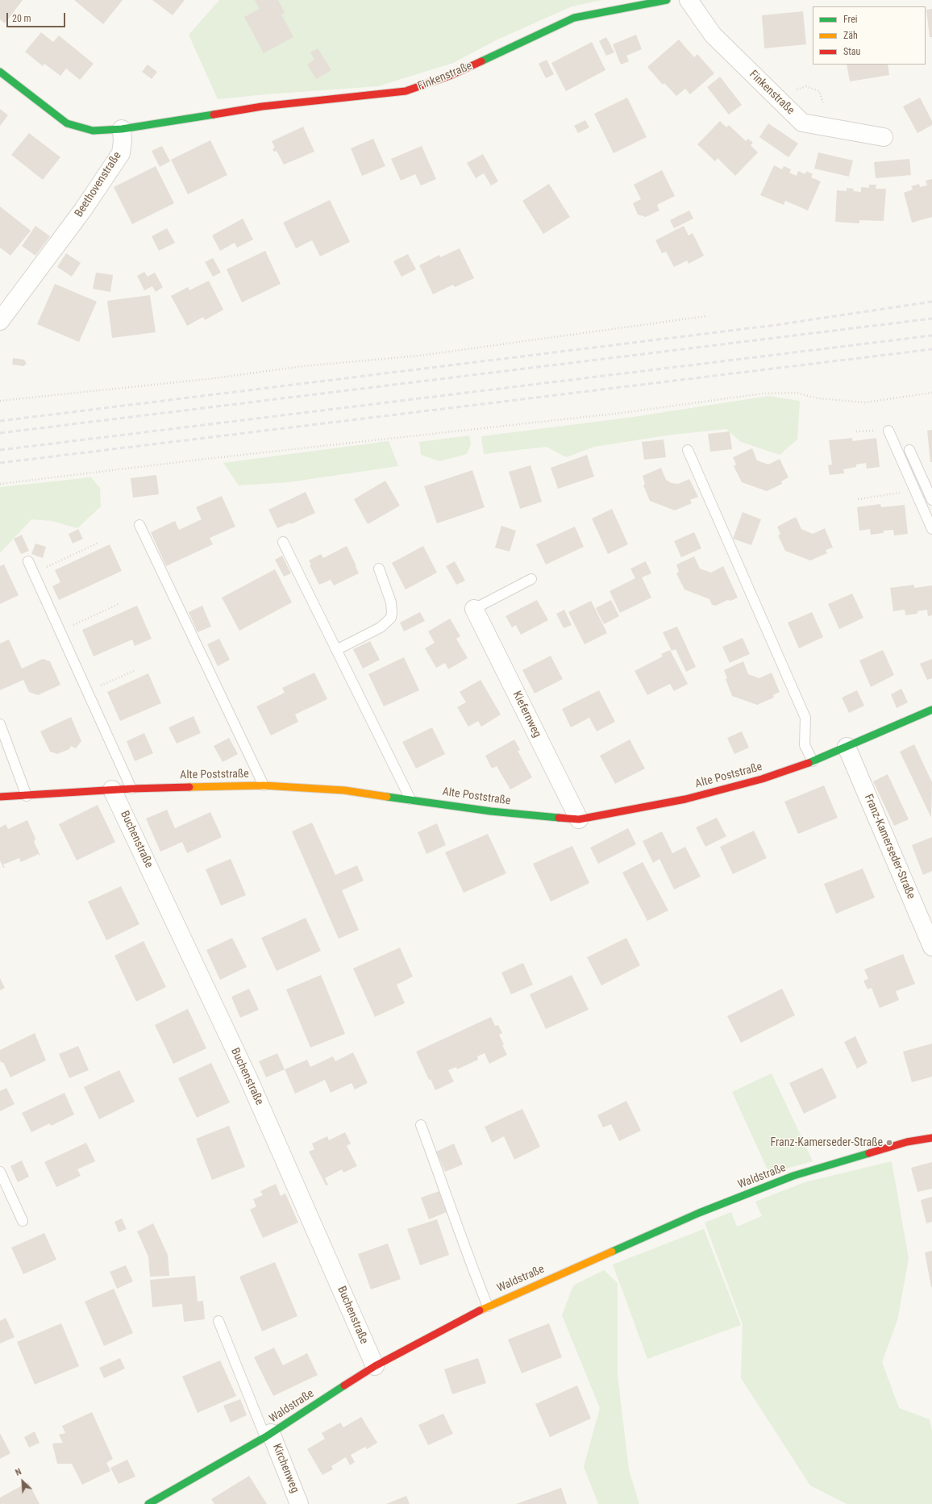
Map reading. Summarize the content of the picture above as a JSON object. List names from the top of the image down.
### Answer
{
  "streets": {
    "street": [
      "Finkenstraße",
      "Beethovenstraße",
      "Kiefernweg",
      "Alte Poststraße",
      "Buchenstraße",
      "Franz-Kamerseder-Straße",
      "Waldstraße",
      "Kirchenweg"
    ]
  },
  "crossings": [
    ["Finkenstraße", "Beethovenstraße"],
    ["Kiefernweg", "Alte Poststraße"],
    ["Alte Poststraße", "Buchenstraße"],
    ["Alte Poststraße", "Franz-Kamerseder-Straße"],
    ["Buchenstraße", "Waldstraße"],
    ["Waldstraße", "Kirchenweg"]
  ],
  "places": ["Franz-Kamerseder-Straße"],
  "legend": ["Frei", "Zäh", "Stau"],
  "scale_bar": "20 m",
  "north": "top left"
}
